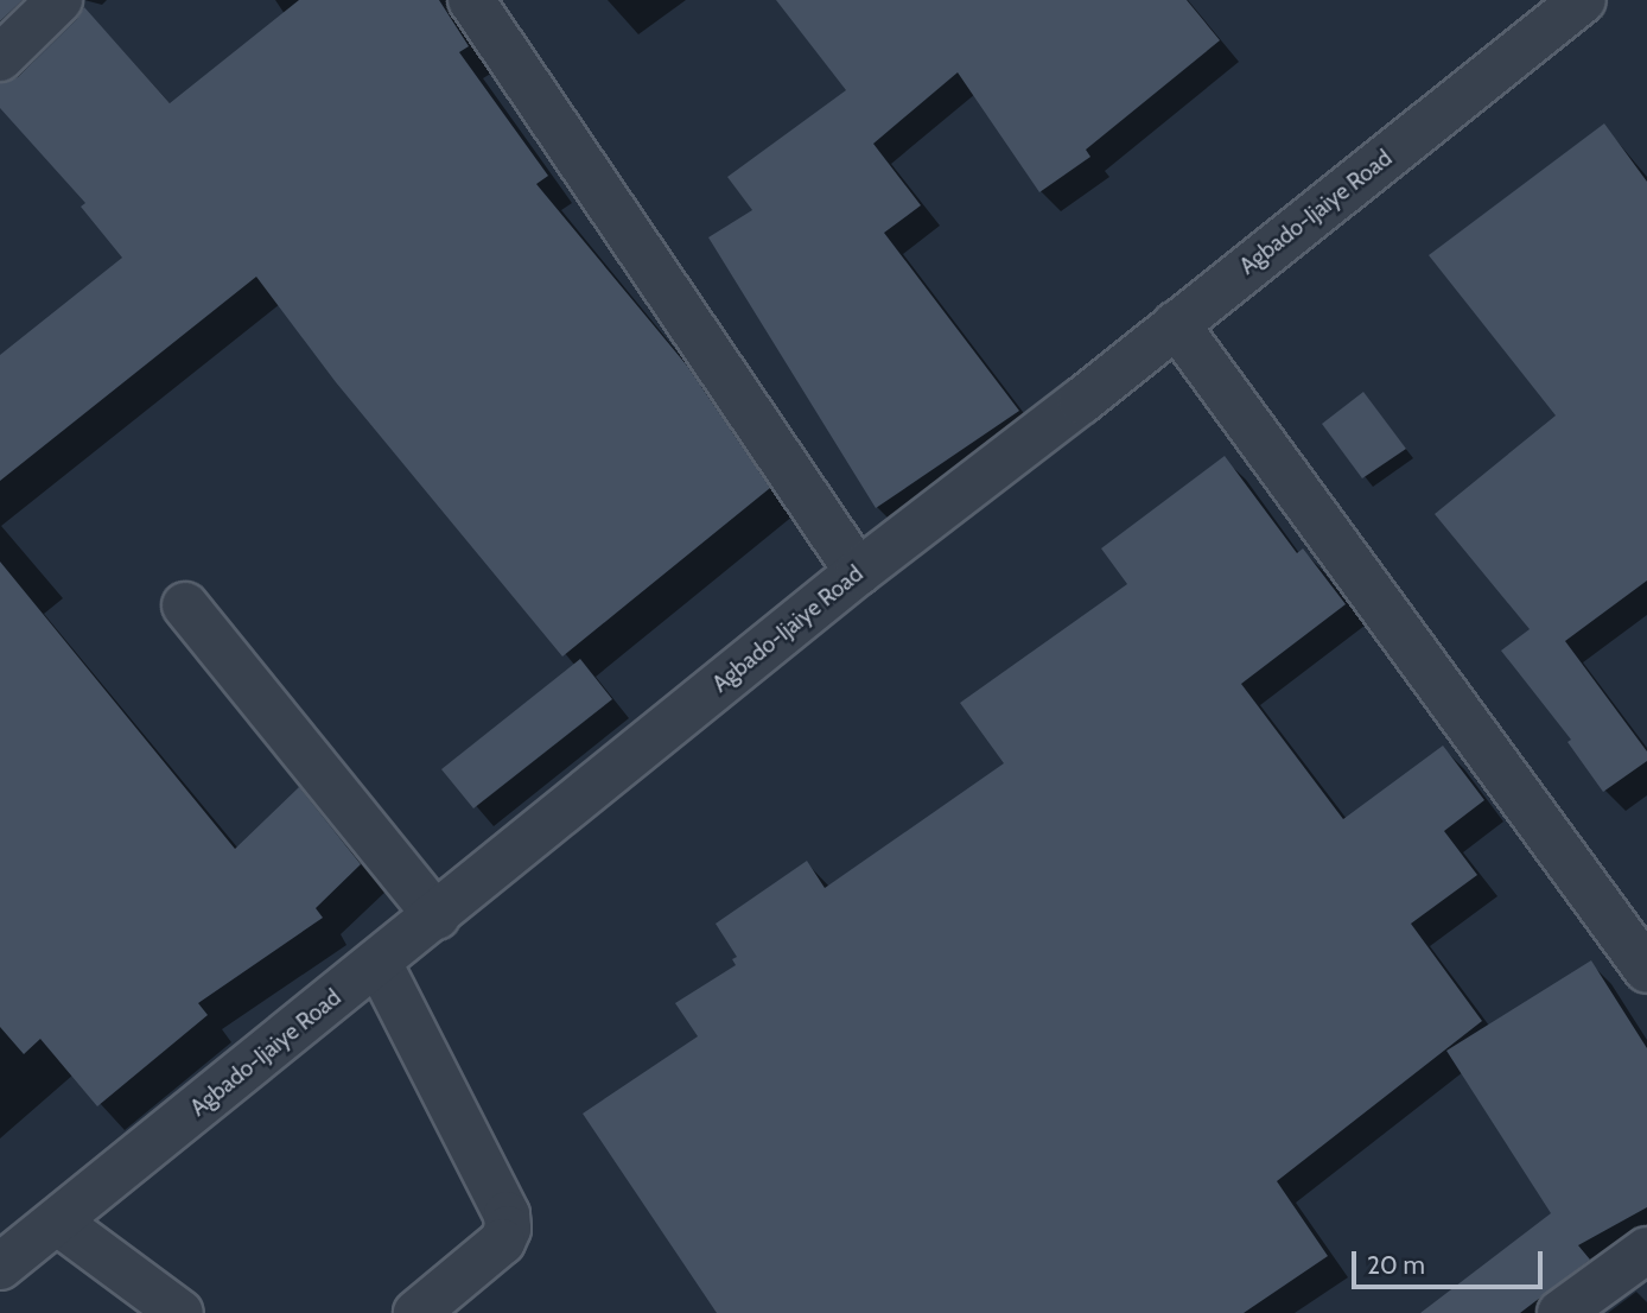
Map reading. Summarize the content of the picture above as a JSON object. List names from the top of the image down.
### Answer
{
  "streets": {
    "street": ["Agbado-Ijaiye Road"]
  },
  "scale_bar": "20 m"
}
